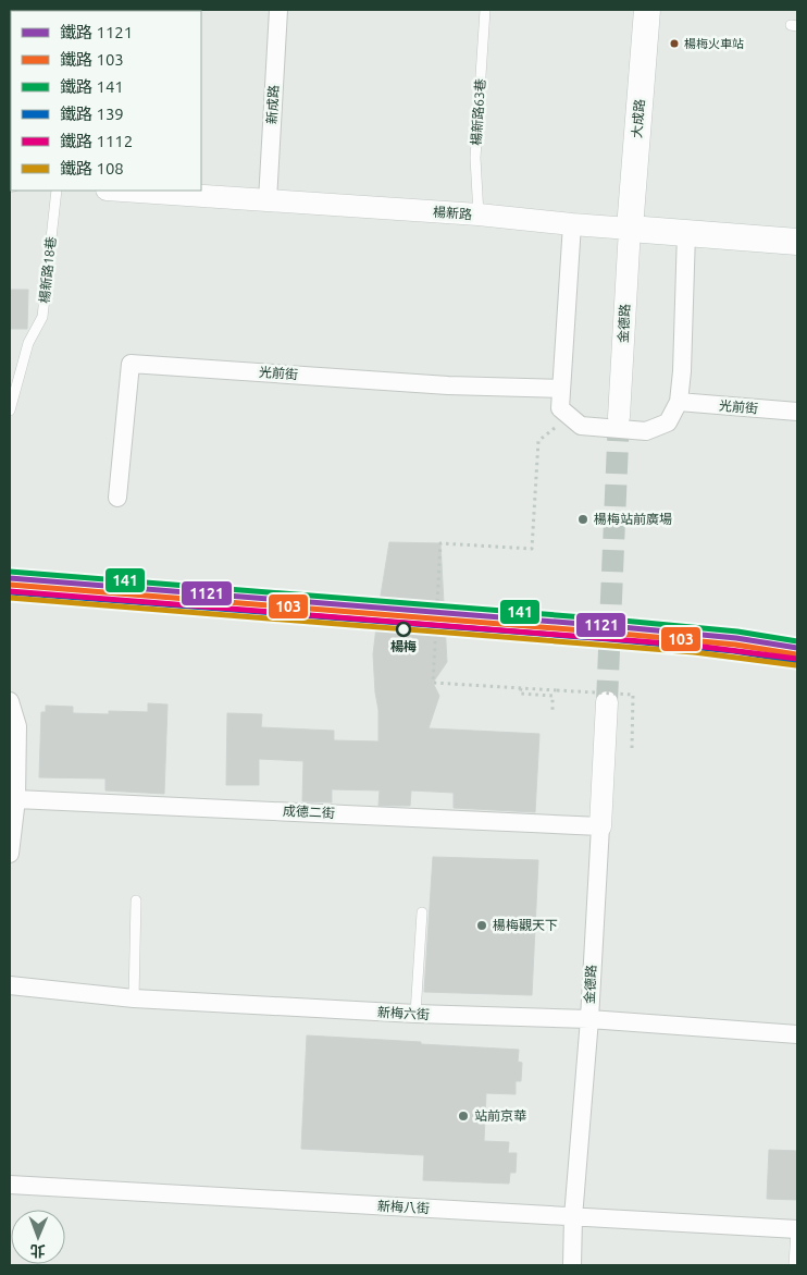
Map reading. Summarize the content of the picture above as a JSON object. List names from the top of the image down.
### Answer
{
  "streets": {
    "main road": ["大成路", "楊新路"],
    "street": [
      "新成路",
      "金德路",
      "光前街",
      "成德二街",
      "新梅六街",
      "新梅八街"
    ],
    "lane": ["楊新路63巷", "楊新路18巷"]
  },
  "crossings": [
    ["新成路", "楊新路"],
    ["楊新路63巷", "楊新路"],
    ["大成路", "楊新路"],
    ["大成路", "金德路"],
    ["楊新路", "金德路"],
    ["金德路", "成德二街"],
    ["金德路", "新梅六街"],
    ["金德路", "新梅八街"]
  ],
  "places": [
    "楊梅火車站",
    "楊梅站前廣場",
    "楊梅",
    "楊梅觀天下",
    "站前京華"
  ],
  "lines": [
    "rail line 141",
    "rail line 1121",
    "rail line 103",
    "rail line 1112",
    "rail line 139",
    "rail line 108"
  ],
  "legend": [
    "鐵路 1121",
    "鐵路 103",
    "鐵路 141",
    "鐵路 139",
    "鐵路 1112",
    "鐵路 108"
  ],
  "north": "bottom"
}
